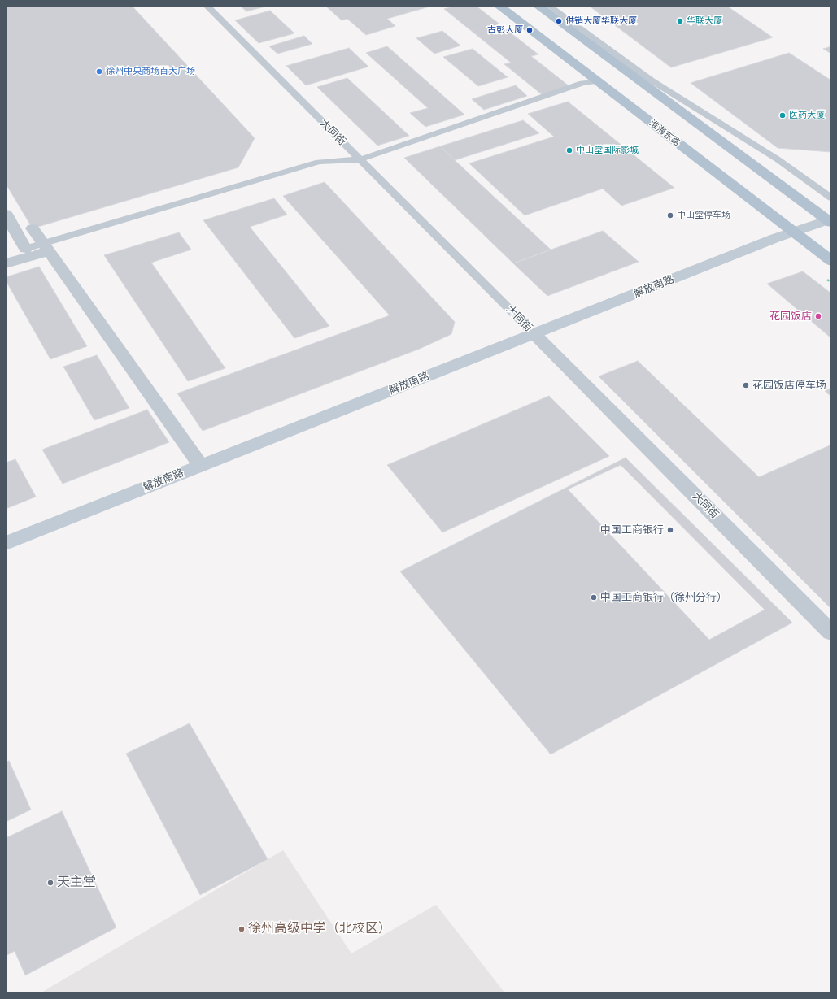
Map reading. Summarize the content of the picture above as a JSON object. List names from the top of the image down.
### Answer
{
  "streets": {
    "main road": ["淮海东路", "解放南路"],
    "street": ["大同街"]
  },
  "crossings": [
    ["大同街", "解放南路"],
    ["淮海东路", "解放南路"]
  ],
  "places": [
    "供销大厦华联大厦",
    "华联大厦",
    "古彭大厦",
    "徐州中央商场百大广场",
    "医药大厦",
    "中山堂国际影城",
    "中山堂停车场",
    "花园饭店",
    "花园饭店停车场",
    "中国工商银行",
    "中国工商银行（徐州分行）",
    "天主堂",
    "徐州高级中学（北校区）"
  ]
}
